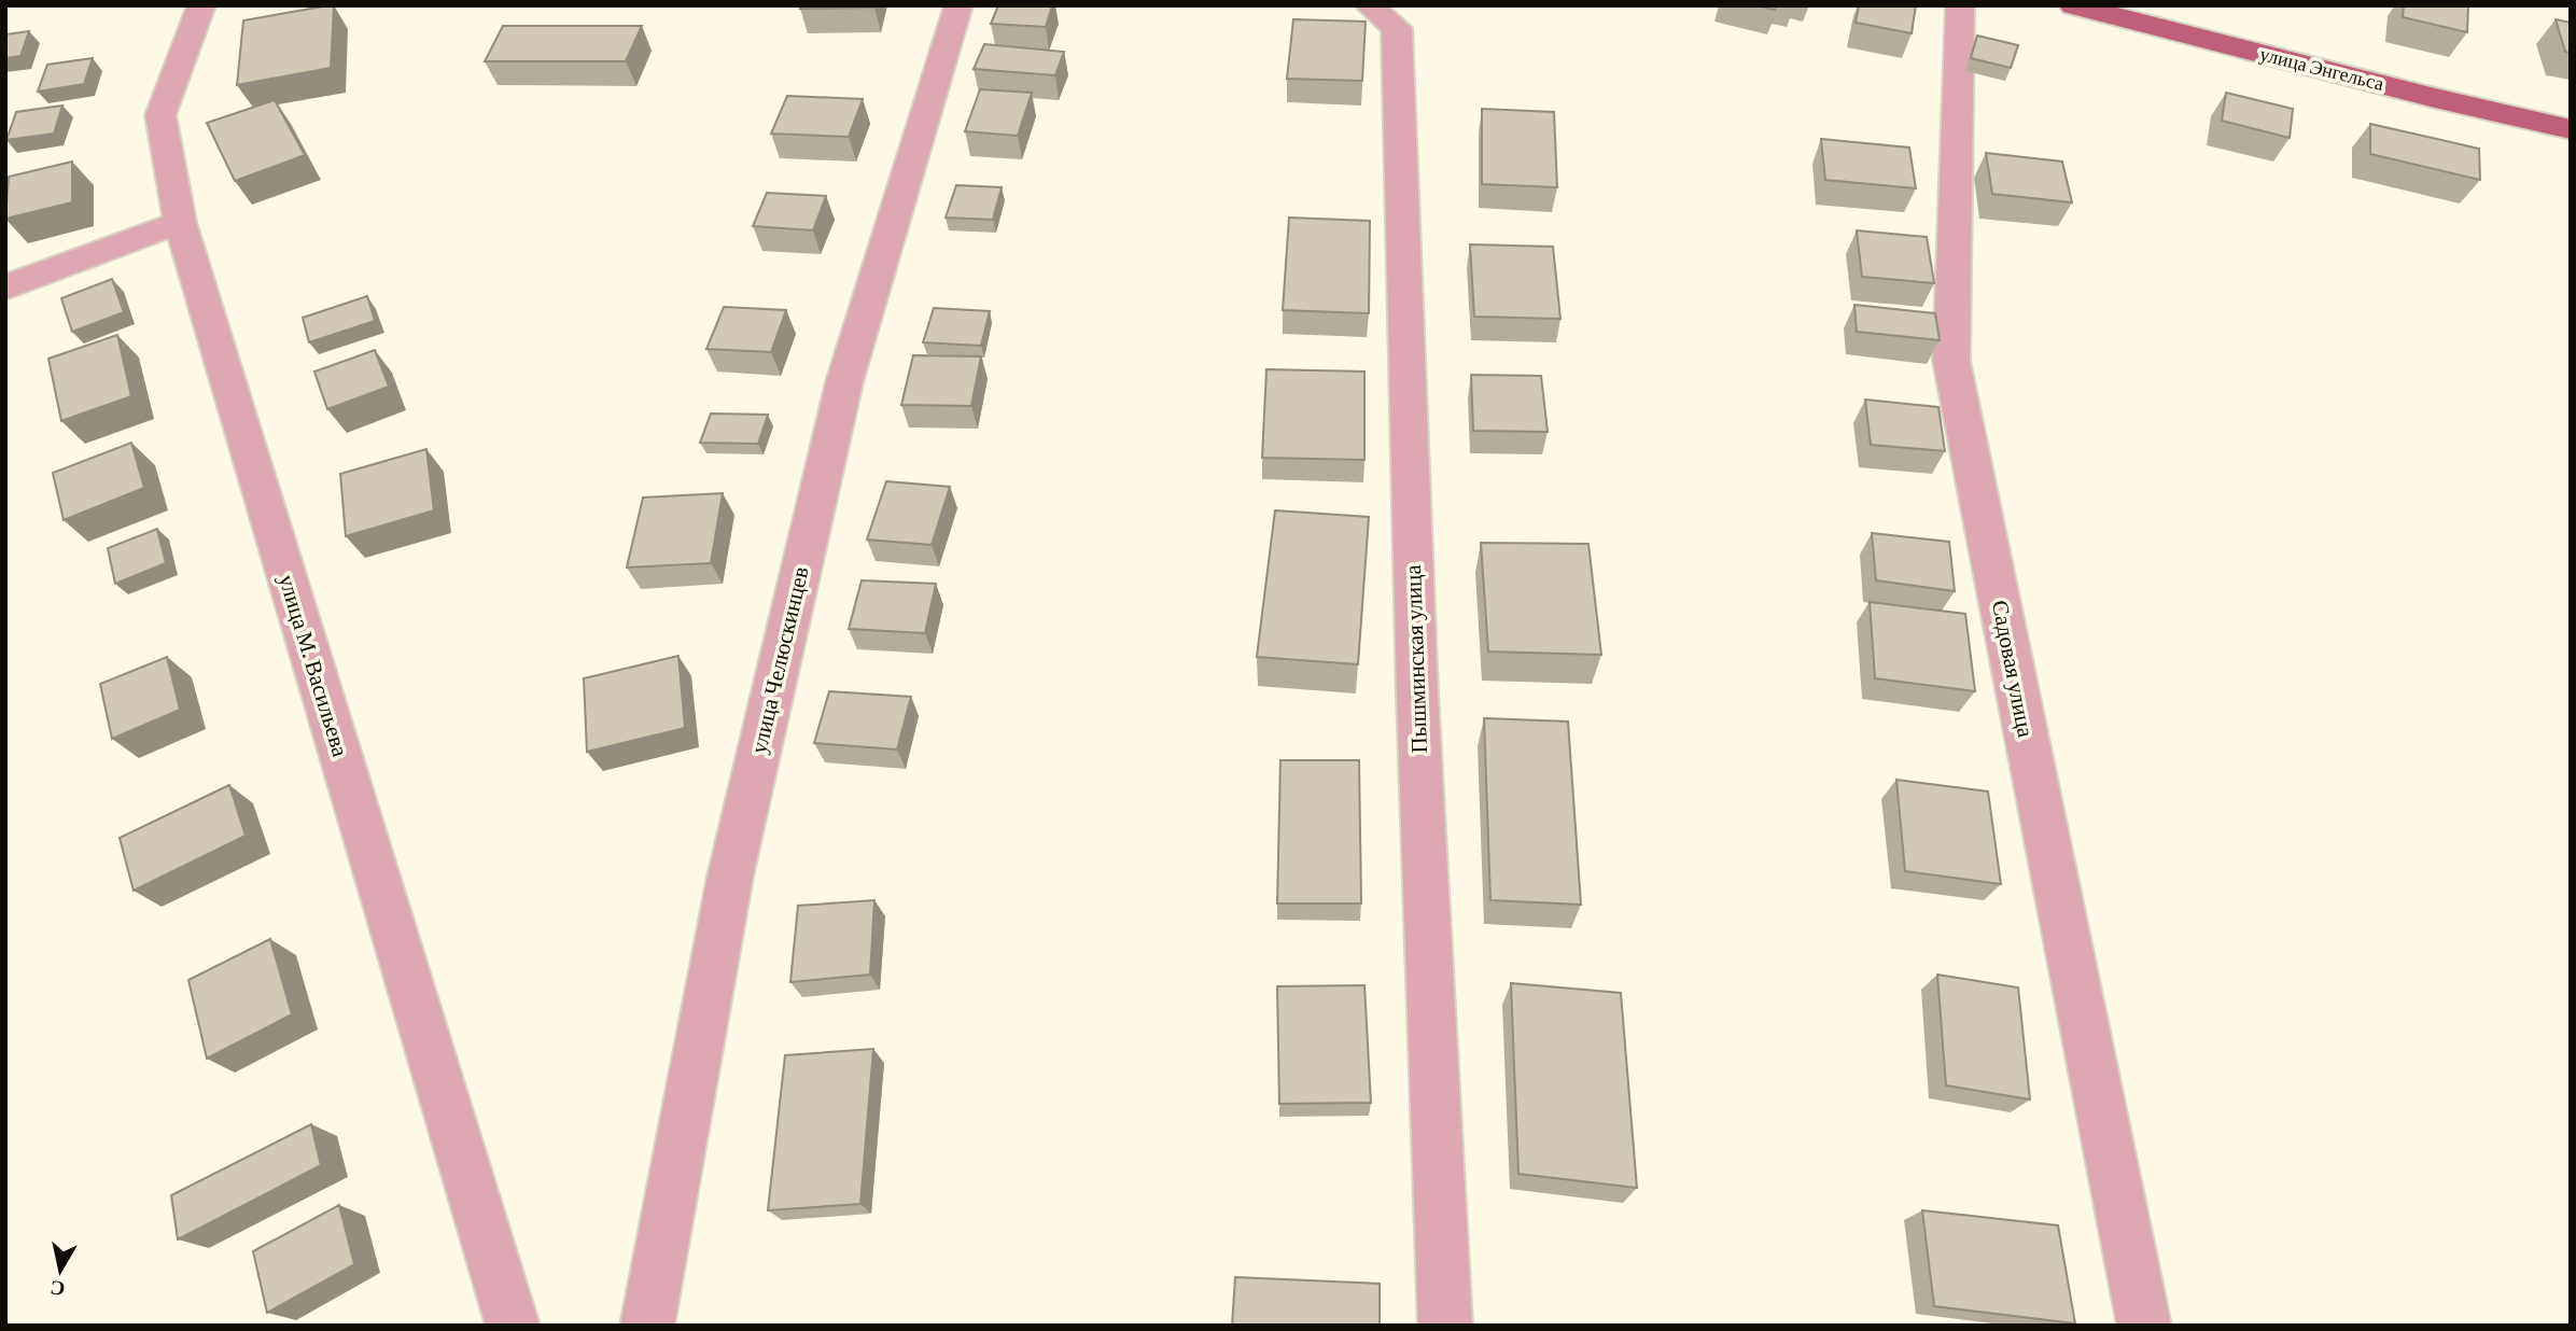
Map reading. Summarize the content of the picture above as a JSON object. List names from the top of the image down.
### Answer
{
  "streets": {
    "main road": ["улица Энгельса"],
    "street": [
      "Пышминская улица",
      "улица Челюскинцев",
      "улица М. Васильева",
      "Садовая улица"
    ]
  },
  "north": "bottom"
}
